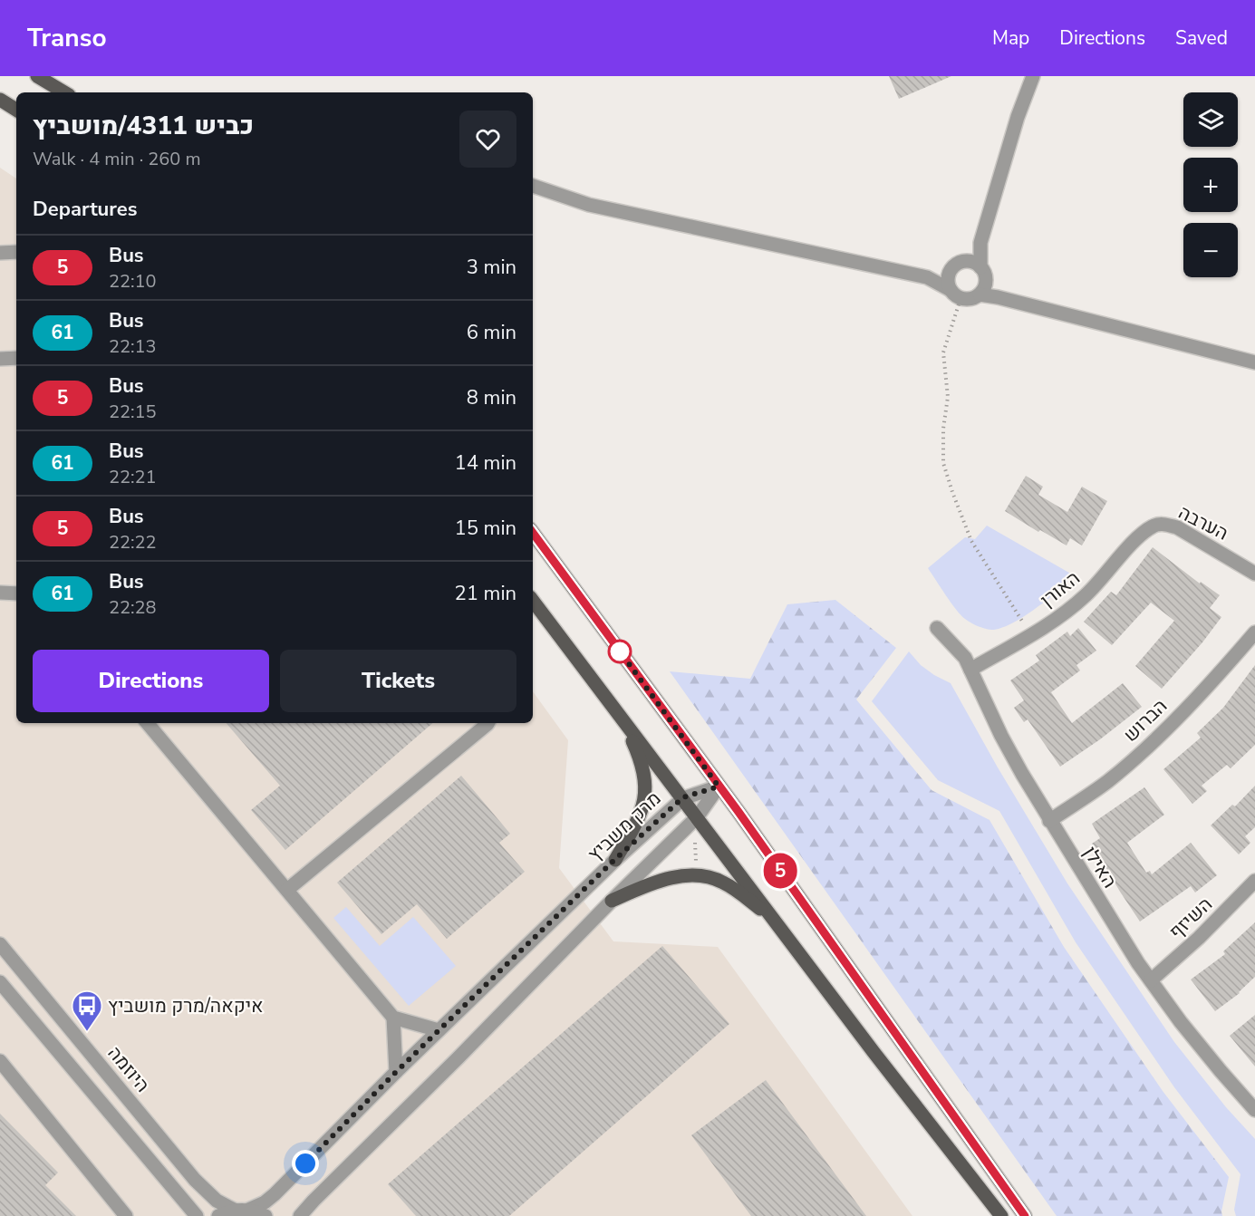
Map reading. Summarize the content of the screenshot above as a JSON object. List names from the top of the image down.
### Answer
{
  "streets": {
    "street": [
      "הערבה",
      "האורן",
      "הברוש",
      "מרק משביץ",
      "האילן",
      "השיזף",
      "היוזמה"
    ]
  },
  "crossings": [
    ["הערבה", "האורן"],
    ["האורן", "האילן"],
    ["הברוש", "האילן"],
    ["מרק משביץ", "היוזמה"],
    ["האילן", "השיזף"]
  ],
  "places": {
    "bus stop": ["איקאה/מרק מושביץ"]
  },
  "lines": ["bus line 5"],
  "page": {
    "header": "Transo",
    "nav": ["Map", "Directions", "Saved"],
    "on_map": "5",
    "map_buttons": ["+", "−"],
    "heading": [
      ["כביש 4311/מושביץ", "Walk · 4 min · 260 m"],
      "Departures"
    ],
    "list": [
      {
        "mark": "5",
        "name": "Bus",
        "note": "22:10",
        "value": "3 min"
      },
      {
        "mark": "61",
        "name": "Bus",
        "note": "22:13",
        "value": "6 min"
      },
      {
        "mark": "5",
        "name": "Bus",
        "note": "22:15",
        "value": "8 min"
      },
      {
        "mark": "61",
        "name": "Bus",
        "note": "22:21",
        "value": "14 min"
      },
      {
        "mark": "5",
        "name": "Bus",
        "note": "22:22",
        "value": "15 min"
      },
      {
        "mark": "61",
        "name": "Bus",
        "note": "22:28",
        "value": "21 min"
      }
    ],
    "buttons": ["Directions", "Tickets"]
  }
}
